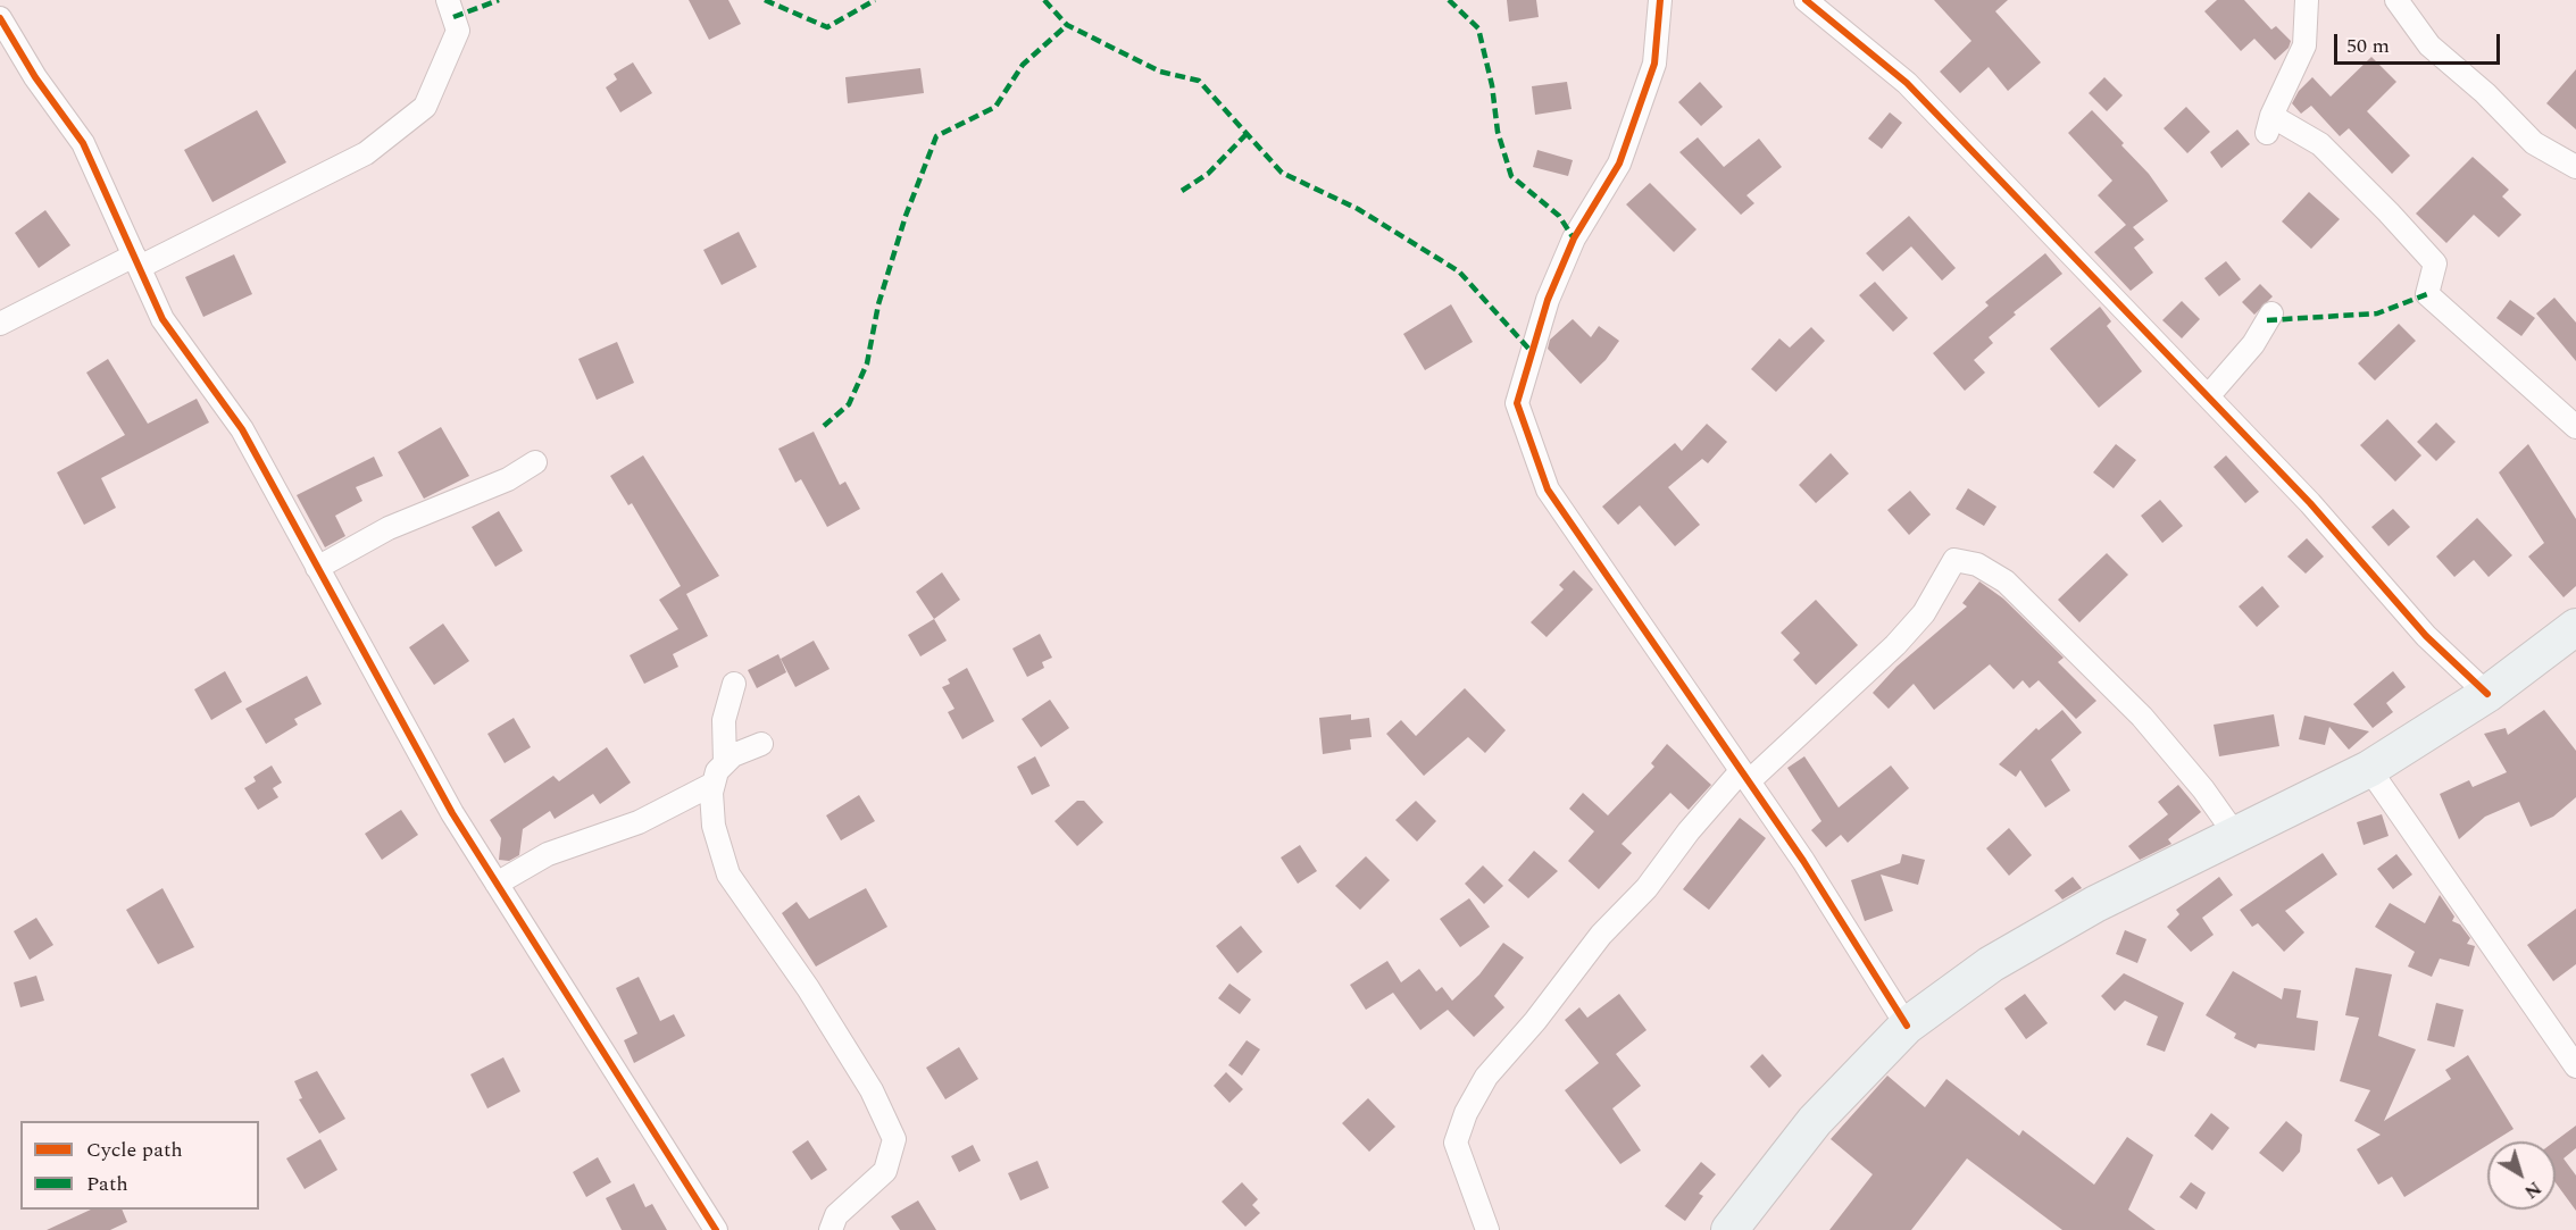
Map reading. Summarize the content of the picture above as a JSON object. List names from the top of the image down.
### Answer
{
  "legend": ["Cycle path", "Path"],
  "scale_bar": "50 m",
  "north": "bottom right"
}
